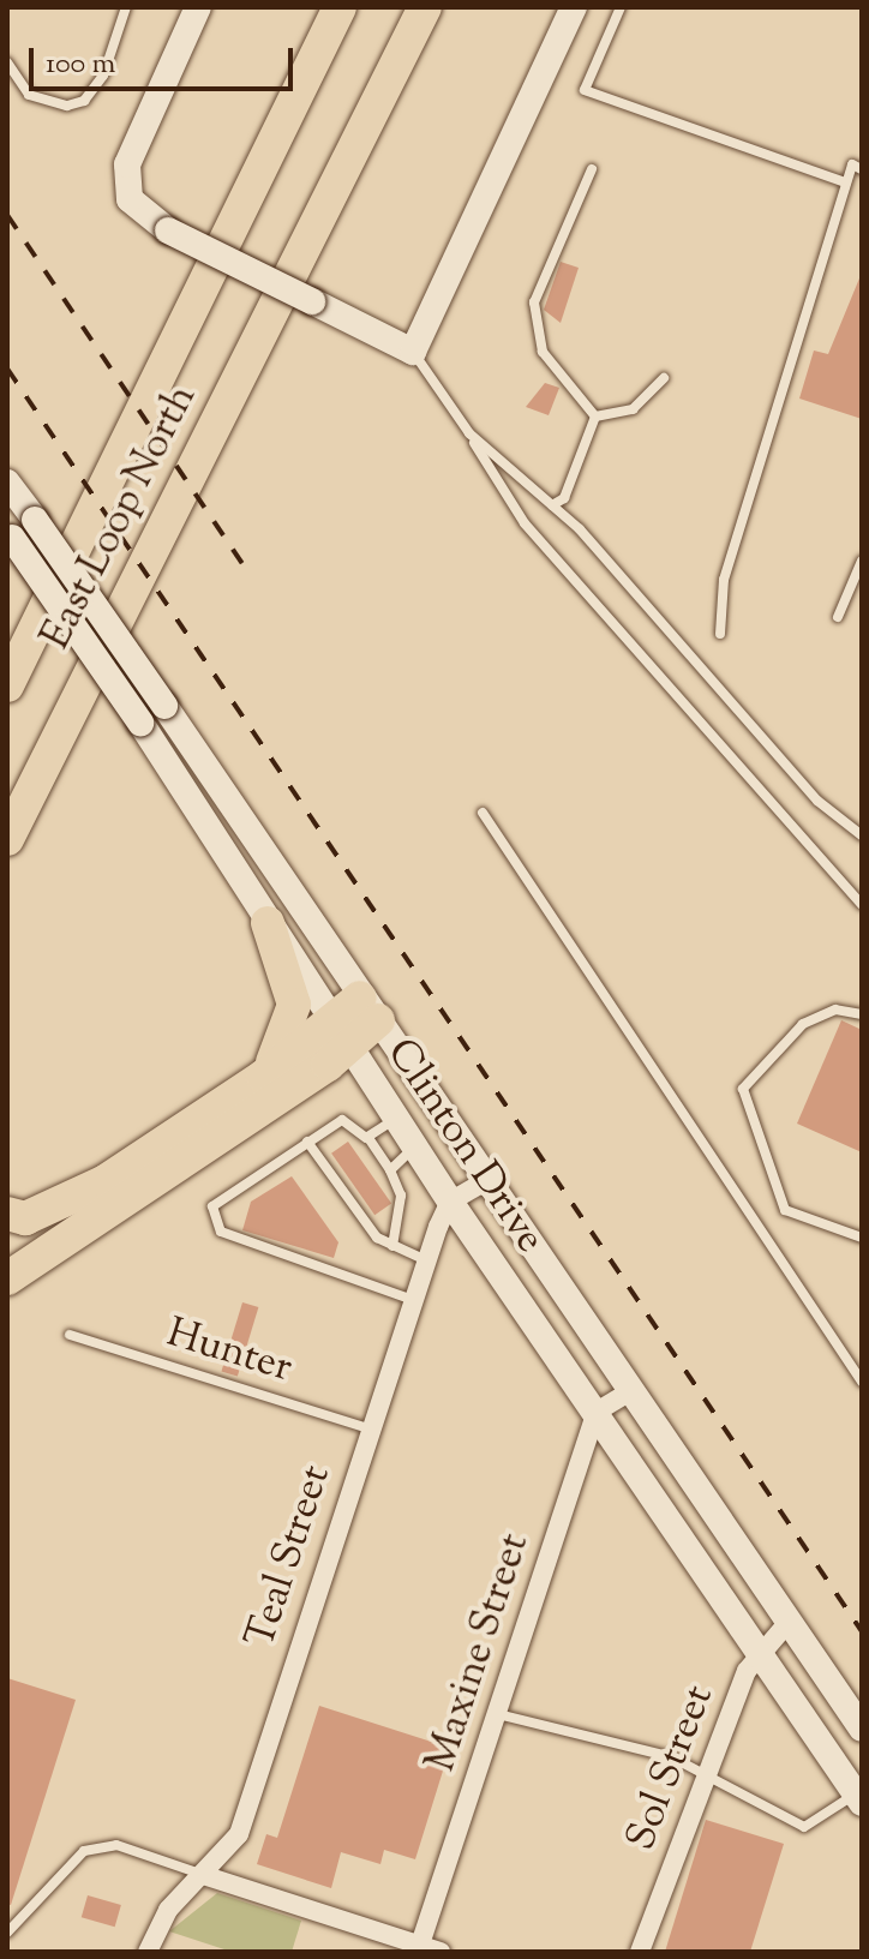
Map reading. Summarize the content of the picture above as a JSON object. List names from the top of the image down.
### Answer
{
  "streets": {
    "highway": ["East Loop North"],
    "main road": ["Clinton Drive"],
    "street": ["Teal Street", "Maxine Street", "Sol Street"],
    "lane": ["Hunter"]
  },
  "crossings": [
    ["Clinton Drive", "Teal Street"],
    ["Clinton Drive", "Maxine Street"],
    ["Clinton Drive", "Sol Street"],
    ["Hunter", "Teal Street"]
  ],
  "scale_bar": "100 m"
}
